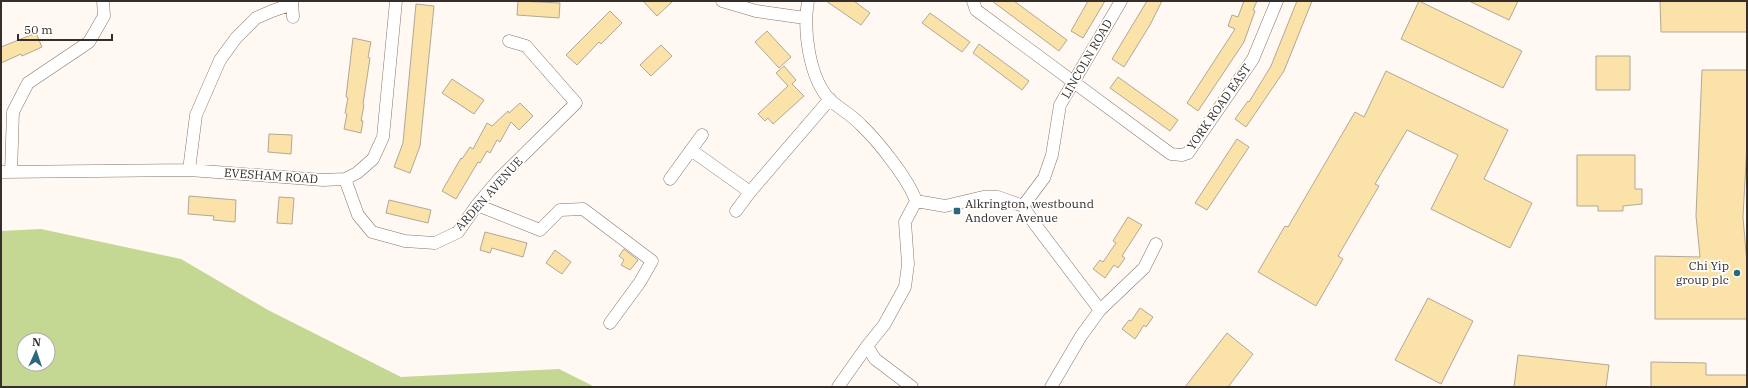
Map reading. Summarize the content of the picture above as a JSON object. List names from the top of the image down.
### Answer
{
  "streets": {
    "street": [
      "LINCOLN ROAD",
      "YORK ROAD EAST",
      "EVESHAM ROAD",
      "ARDEN AVENUE"
    ]
  },
  "crossings": [
    ["LINCOLN ROAD", "YORK ROAD EAST"],
    ["EVESHAM ROAD", "ARDEN AVENUE"]
  ],
  "places": {
    "transit": ["Alkrington, westbound Andover Avenue"],
    "other": ["Chi Yip group plc"]
  },
  "scale_bar": "50 m",
  "north": "top"
}
